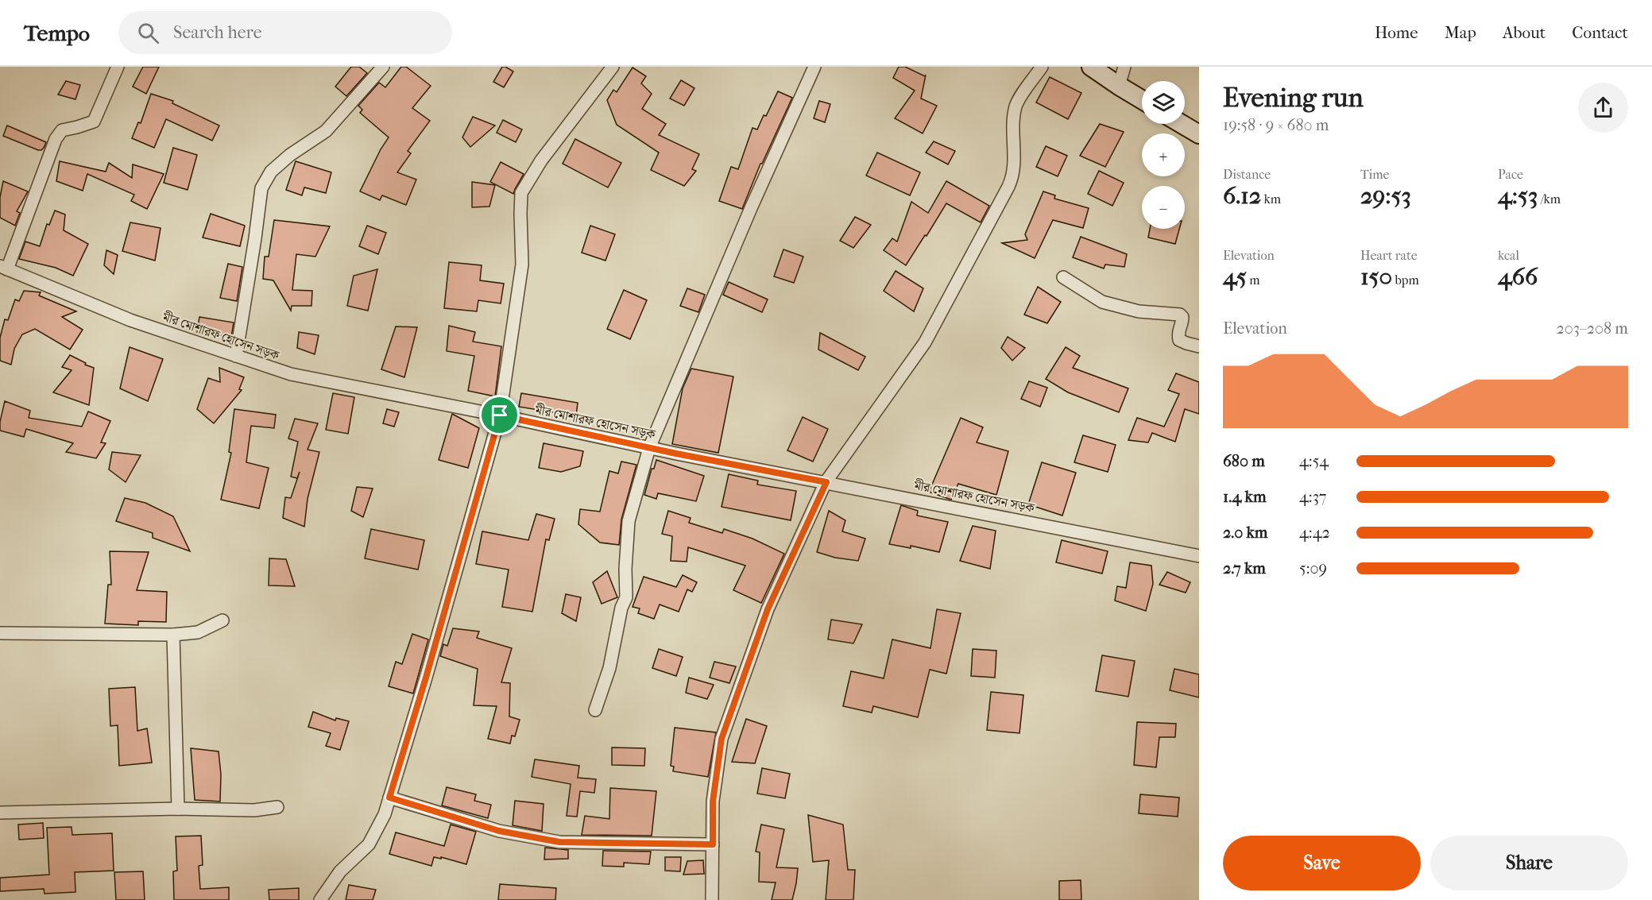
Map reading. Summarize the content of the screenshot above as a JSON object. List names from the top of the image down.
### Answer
{
  "streets": {
    "street": ["মীর মোশারফ হোসেন সড়ক"]
  },
  "page": {
    "header": "Tempo",
    "search": "Search here",
    "nav": [
      "Home",
      "Map",
      "About",
      "Contact"
    ],
    "heading": ["Evening run", "19:58 · 9 × 680 m"],
    "map_buttons": ["+", "−"],
    "stats": [
      ["Distance", "6.12 km"],
      ["Time", "29:53"],
      ["Pace", "4:53 /km"],
      ["Elevation", "45 m"],
      ["Heart rate", "150 bpm"],
      ["kcal", "466"]
    ],
    "chart": ["Elevation", "203–208 m"],
    "list": [
      {
        "name": "680 m",
        "note": "4:54"
      },
      {
        "name": "1.4 km",
        "note": "4:37"
      },
      {
        "name": "2.0 km",
        "note": "4:42"
      },
      {
        "name": "2.7 km",
        "note": "5:09"
      }
    ],
    "buttons": ["Save", "Share"]
  }
}
